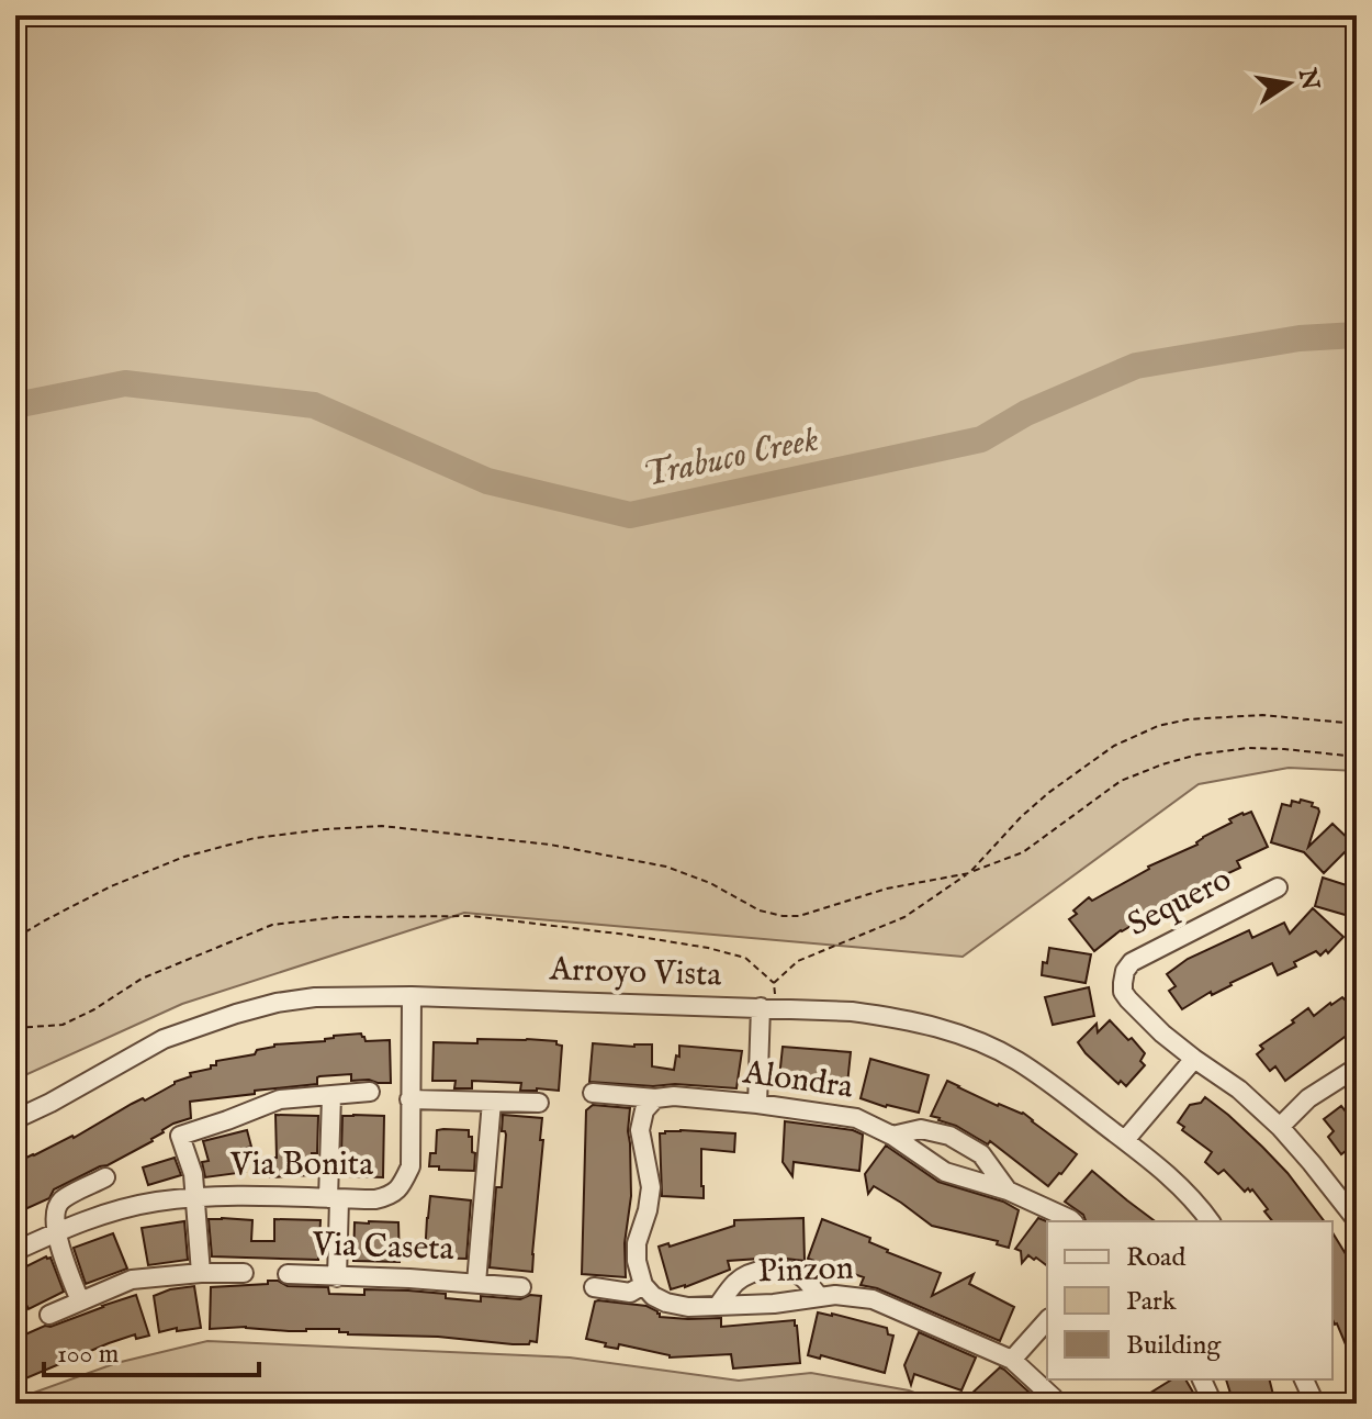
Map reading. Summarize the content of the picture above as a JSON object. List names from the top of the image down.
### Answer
{
  "streets": {
    "street": [
      "Sequero",
      "Arroyo Vista",
      "Alondra",
      "Via Bonita",
      "Via Caseta",
      "Pinzon"
    ]
  },
  "crossings": [
    ["Arroyo Vista", "Via Bonita"]
  ],
  "water": ["Trabuco Creek"],
  "legend": ["Road", "Park", "Building"],
  "scale_bar": "100 m",
  "north": "right"
}
